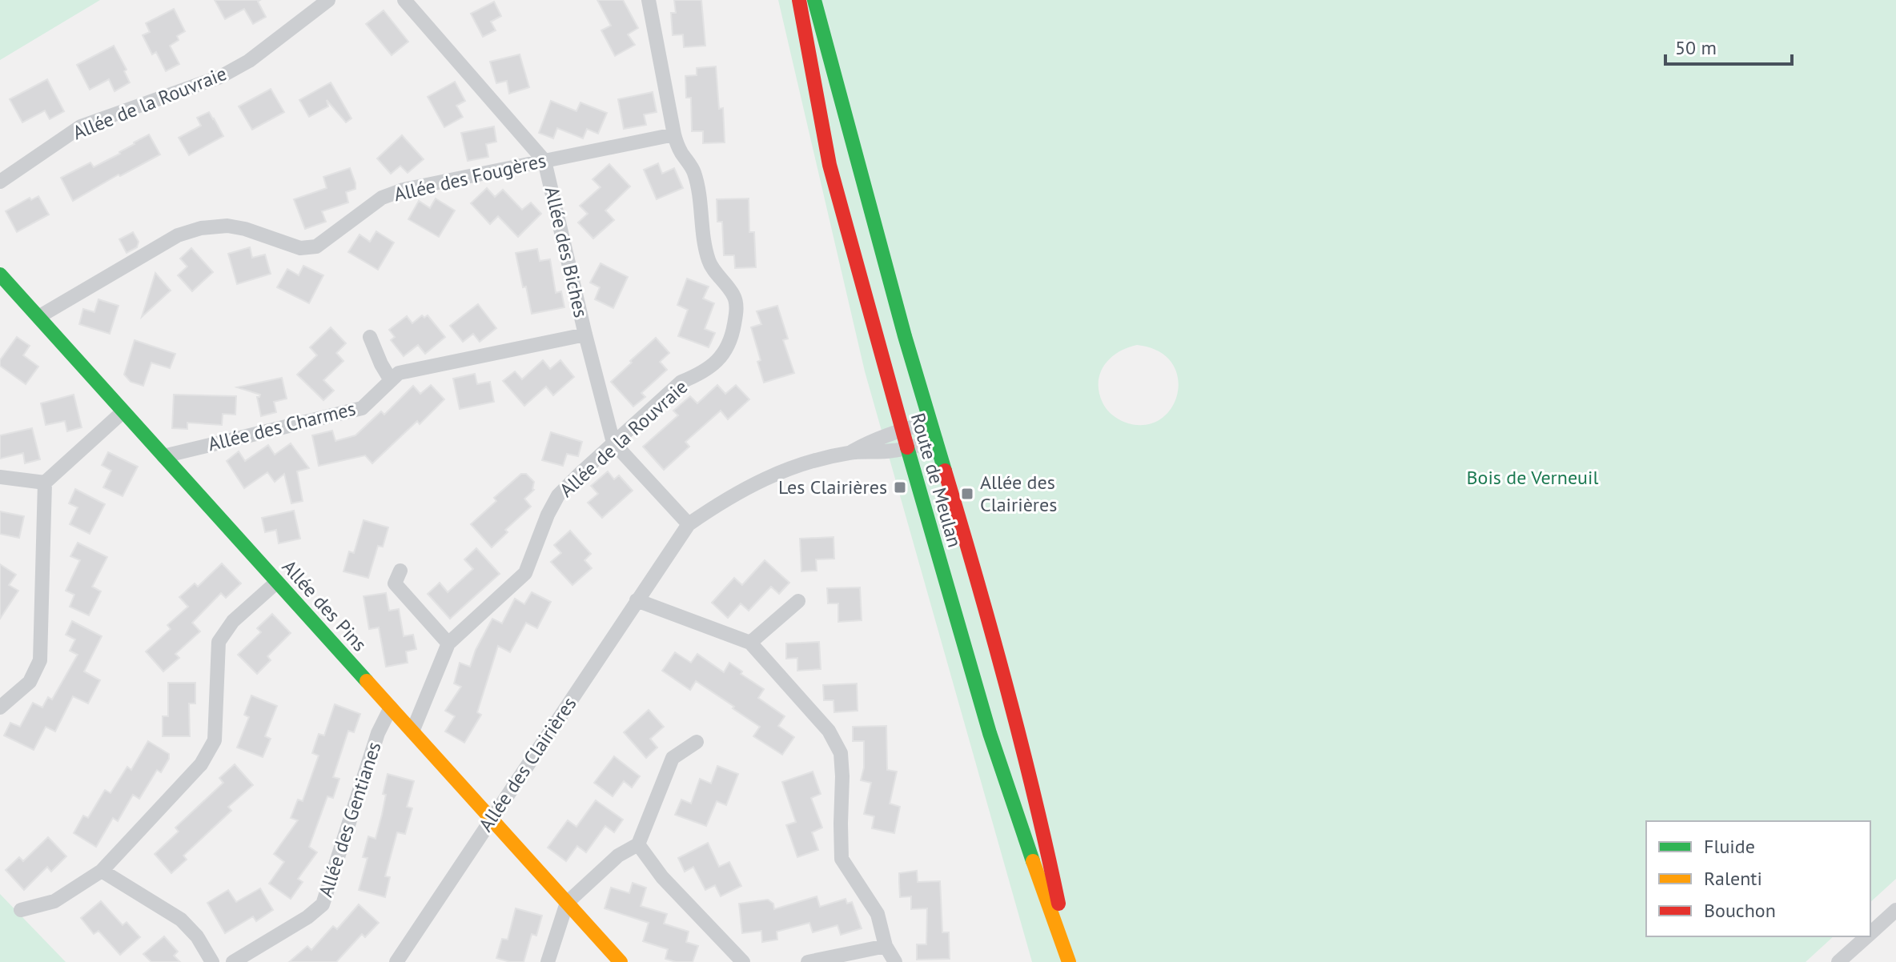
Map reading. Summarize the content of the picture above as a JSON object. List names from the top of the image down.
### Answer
{
  "streets": {
    "main road": ["Route de Meulan", "Allée des Pins"],
    "street": [
      "Allée de la Rouvraie",
      "Allée des Fougères",
      "Allée des Biches",
      "Allée des Charmes",
      "Allée des Clairières",
      "Allée des Gentianes"
    ]
  },
  "crossings": [
    ["Allée de la Rouvraie", "Allée des Fougères"],
    ["Allée de la Rouvraie", "Allée des Biches"],
    ["Allée de la Rouvraie", "Allée des Pins"],
    ["Allée des Fougères", "Allée des Biches"],
    ["Allée des Fougères", "Allée des Pins"],
    ["Allée des Biches", "Allée des Charmes"],
    ["Allée des Biches", "Allée des Clairières"],
    ["Allée des Charmes", "Allée des Pins"],
    ["Route de Meulan", "Allée des Clairières"],
    ["Allée des Pins", "Allée des Clairières"],
    ["Allée des Pins", "Allée des Gentianes"]
  ],
  "parks": ["Bois de Verneuil"],
  "places": {
    "transit": ["Les Clairières", "Allée des Clairières"]
  },
  "legend": ["Fluide", "Ralenti", "Bouchon"],
  "scale_bar": "50 m"
}
